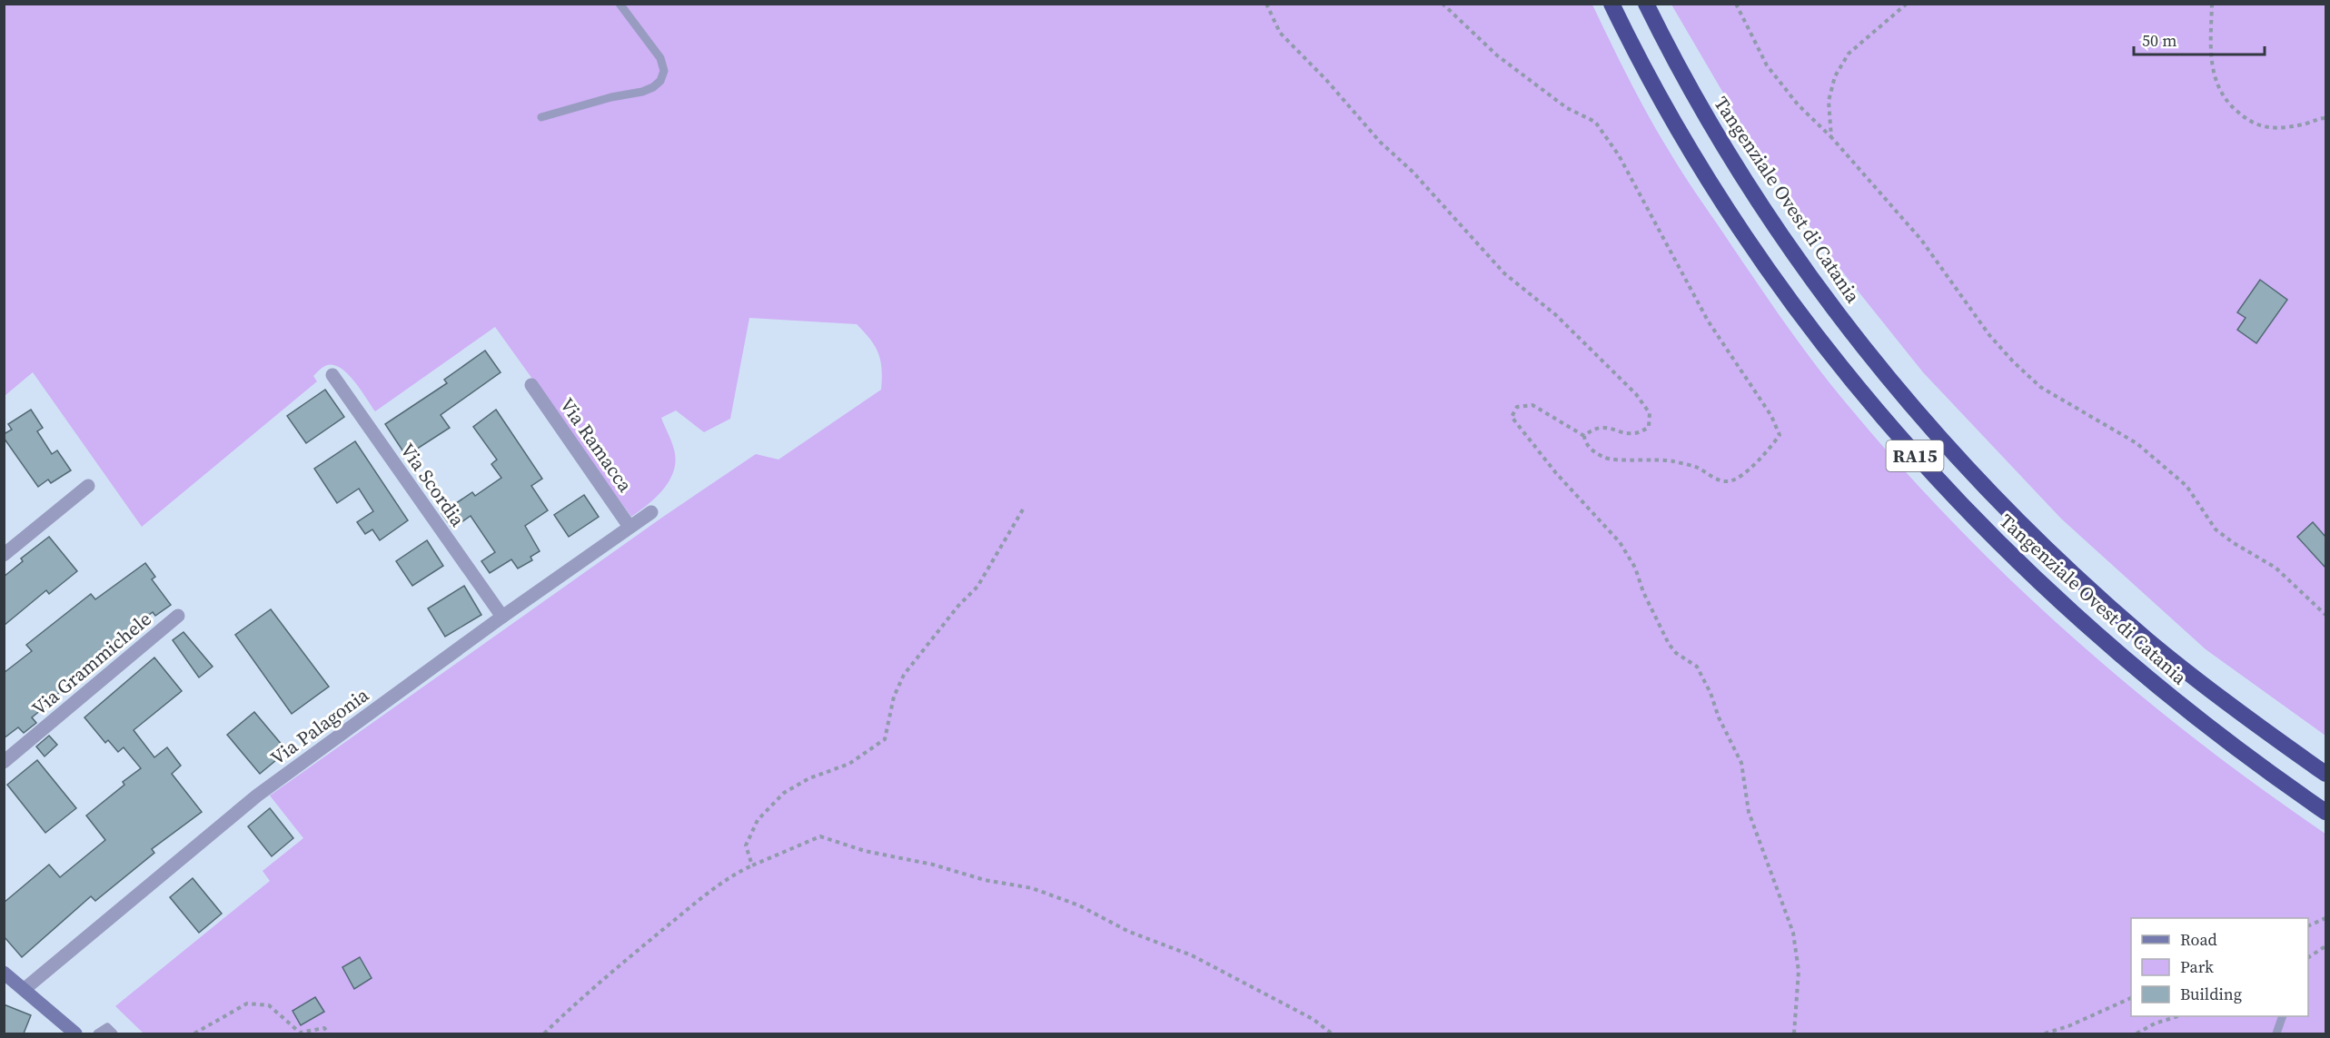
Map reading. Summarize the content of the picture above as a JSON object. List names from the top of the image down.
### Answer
{
  "streets": {
    "highway": ["Tangenziale Ovest di Catania", "RA15"],
    "street": [
      "Via Ramacca",
      "Via Scordia",
      "Via Grammichele",
      "Via Palagonia"
    ]
  },
  "crossings": [
    ["Via Ramacca", "Via Palagonia"],
    ["Via Scordia", "Via Palagonia"]
  ],
  "legend": ["Road", "Park", "Building"],
  "scale_bar": "50 m"
}
